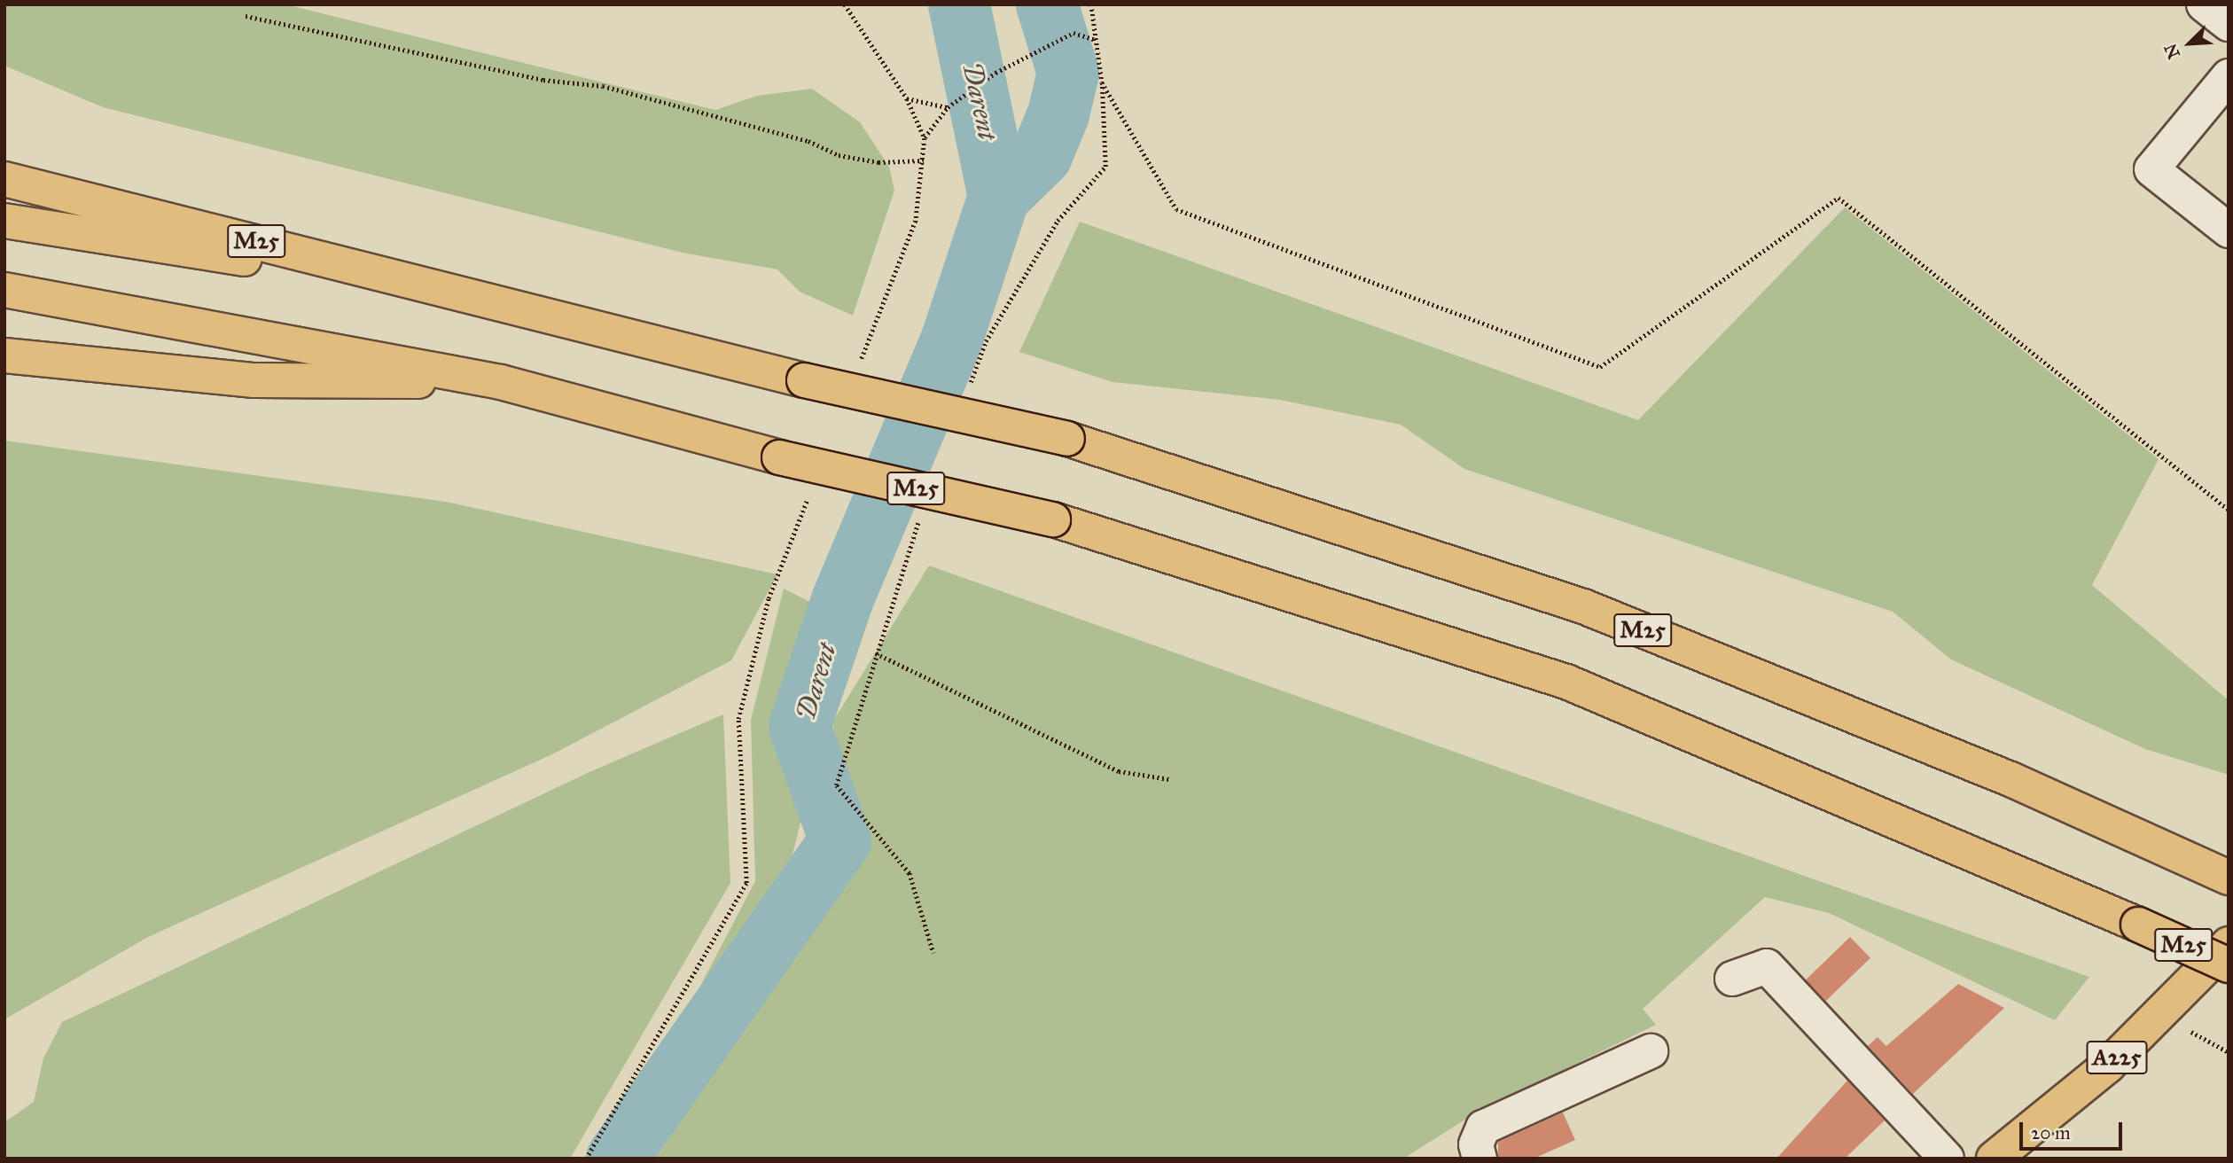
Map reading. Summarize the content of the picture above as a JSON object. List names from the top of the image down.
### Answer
{
  "streets": {
    "main road": ["M25", "A225"]
  },
  "water": ["Darent"],
  "scale_bar": "20 m",
  "north": "bottom left"
}
